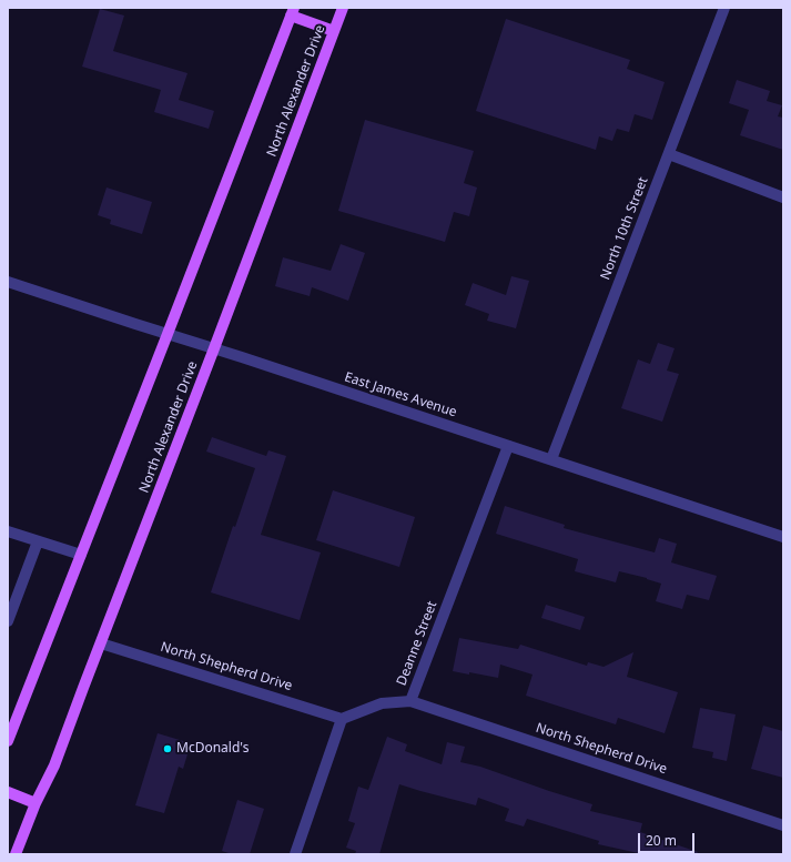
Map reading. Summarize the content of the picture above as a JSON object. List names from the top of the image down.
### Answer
{
  "streets": {
    "main road": ["North Alexander Drive"],
    "street": [
      "North 10th Street",
      "East James Avenue",
      "Deanne Street",
      "North Shepherd Drive"
    ]
  },
  "crossings": [
    ["North Alexander Drive", "East James Avenue"],
    ["North Alexander Drive", "North Shepherd Drive"],
    ["North 10th Street", "East James Avenue"],
    ["East James Avenue", "Deanne Street"],
    ["Deanne Street", "North Shepherd Drive"]
  ],
  "places": ["McDonald's"],
  "scale_bar": "20 m"
}
